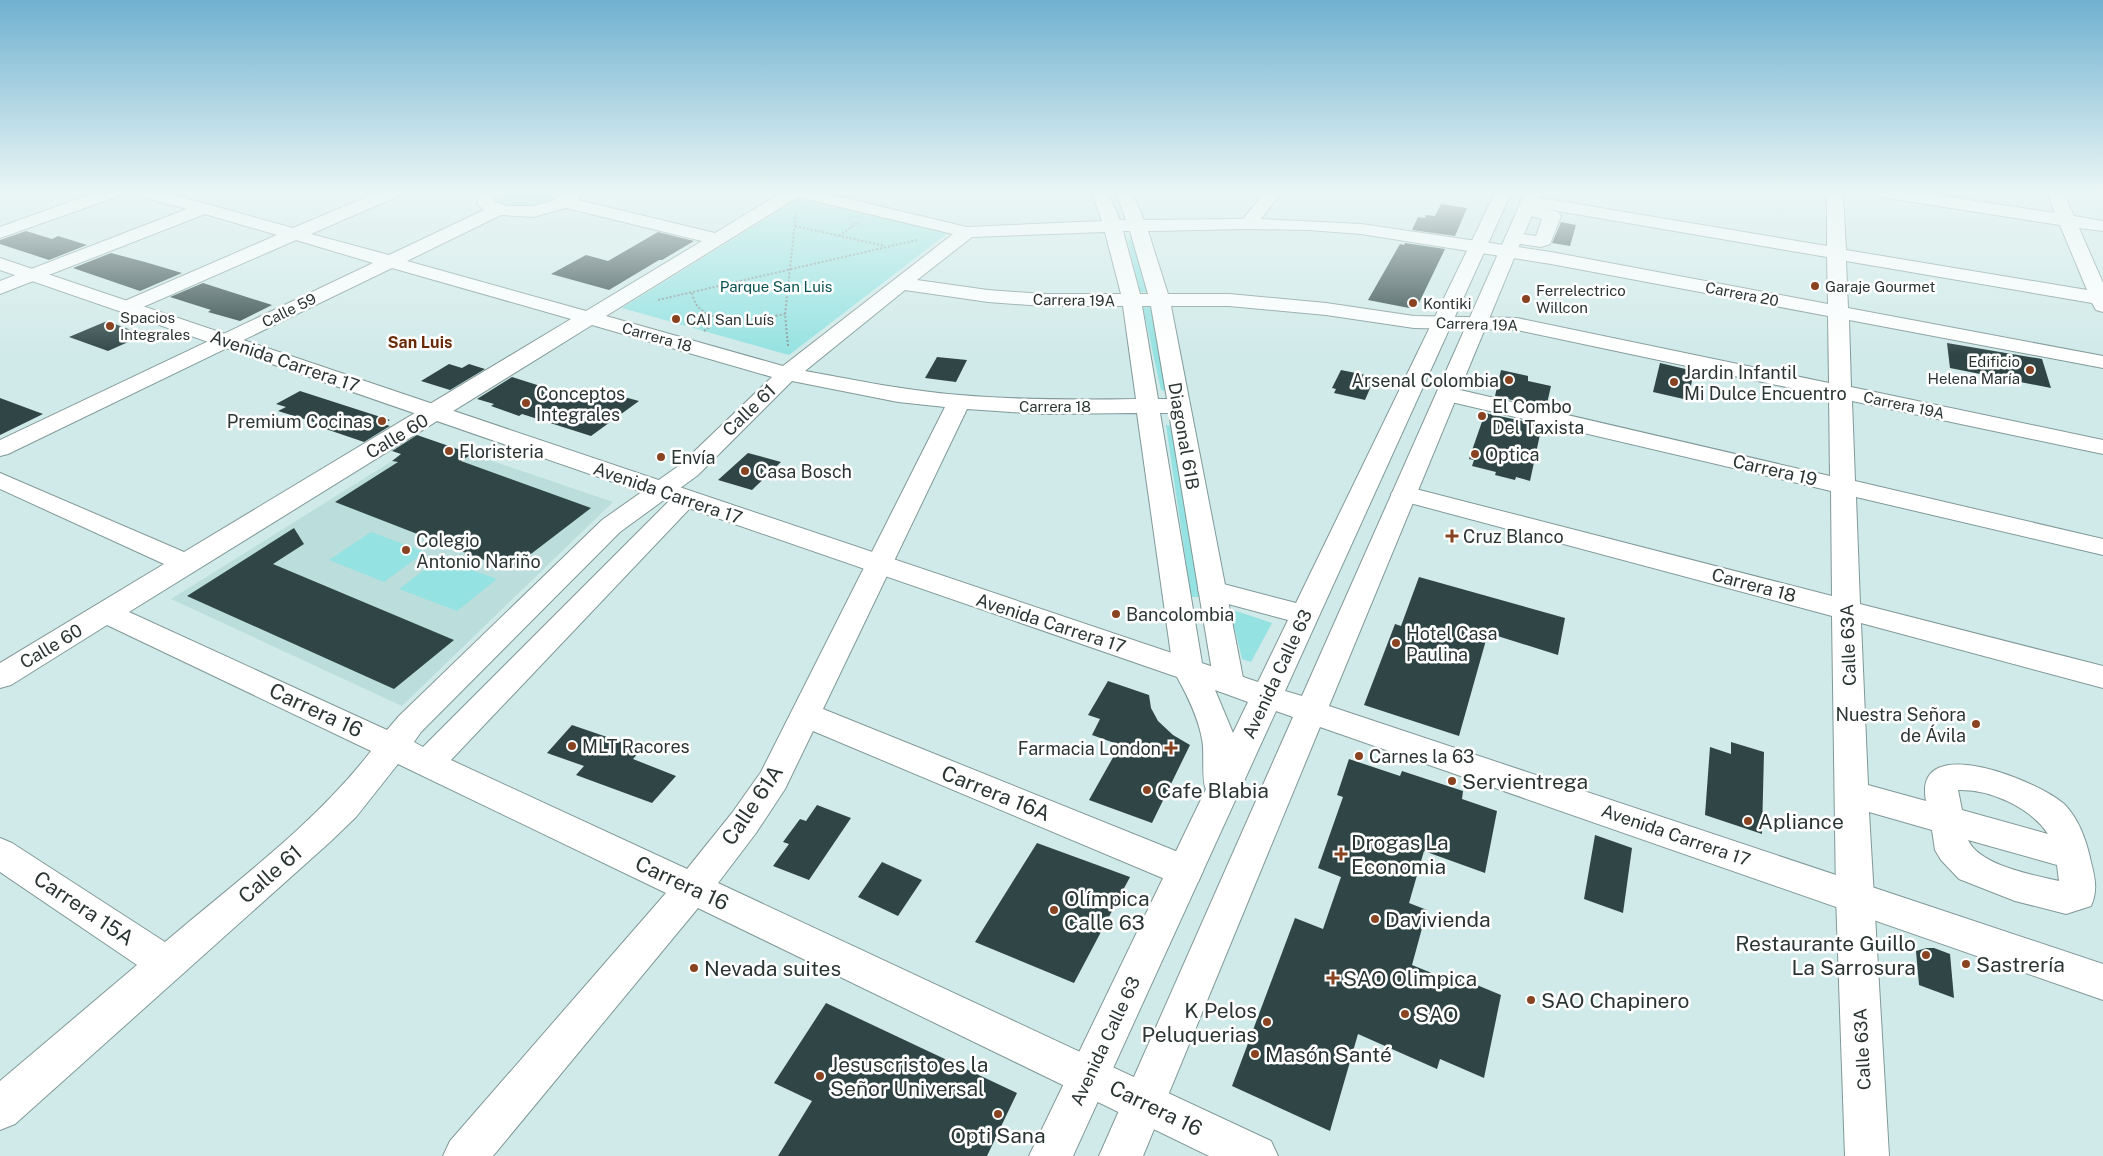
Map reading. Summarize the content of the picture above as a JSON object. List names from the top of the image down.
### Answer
{
  "streets": {
    "street": [
      "Carrera 20",
      "Carrera 19A",
      "Calle 59",
      "Carrera 18",
      "Avenida Carrera 17",
      "Calle 61",
      "Calle 60",
      "Diagonal 61B",
      "Carrera 19",
      "Calle 63A",
      "Avenida Calle 63",
      "Carrera 16",
      "Carrera 16A",
      "Calle 61A",
      "Carrera 15A"
    ]
  },
  "crossings": [
    ["Carrera 20", "Calle 63A"],
    ["Carrera 19A", "Calle 61"],
    ["Carrera 19A", "Diagonal 61B"],
    ["Carrera 19A", "Calle 63A"],
    ["Carrera 19A", "Avenida Calle 63"],
    ["Calle 59", "Carrera 18"],
    ["Calle 59", "Avenida Carrera 17"],
    ["Carrera 18", "Calle 61"],
    ["Carrera 18", "Calle 60"],
    ["Carrera 18", "Diagonal 61B"],
    ["Carrera 18", "Calle 63A"],
    ["Carrera 18", "Calle 61A"],
    ["Avenida Carrera 17", "Calle 61"],
    ["Avenida Carrera 17", "Calle 60"],
    ["Avenida Carrera 17", "Diagonal 61B"],
    ["Avenida Carrera 17", "Calle 63A"],
    ["Avenida Carrera 17", "Avenida Calle 63"],
    ["Avenida Carrera 17", "Calle 61A"],
    ["Calle 61", "Carrera 16"],
    ["Calle 61", "Carrera 15A"],
    ["Calle 60", "Carrera 16"],
    ["Diagonal 61B", "Avenida Calle 63"],
    ["Carrera 19", "Calle 63A"],
    ["Avenida Calle 63", "Carrera 16"],
    ["Avenida Calle 63", "Carrera 16A"],
    ["Carrera 16", "Calle 61A"],
    ["Carrera 16A", "Calle 61A"]
  ],
  "districts": ["San Luis"],
  "parks": ["Parque San Luis"],
  "places": {
    "other": [
      "Garaje Gourmet",
      "Ferrelectrico Willcon",
      "Kontiki",
      "CAI San Luís",
      "Spacios Integrales",
      "Edificio Helena María",
      "Arsenal Colombia",
      "Jardin Infantil Mi Dulce Encuentro",
      "Conceptos Integrales",
      "El Combo Del Taxista",
      "Premium Cocinas",
      "Floristeria",
      "Optica",
      "Envía",
      "Casa Bosch",
      "Colegio Antonio Nariño",
      "Bancolombia",
      "Hotel Casa Paulina",
      "Nuestra Señora de Ávila",
      "MLT Racores",
      "Carnes la 63",
      "Servientrega",
      "Cafe Blabia",
      "Apliance",
      "Olímpica Calle 63",
      "Davivienda",
      "Restaurante Guillo La Sarrosura",
      "Sastrería",
      "Nevada suites",
      "SAO Chapinero",
      "SAO",
      "K Pelos Peluquerias",
      "Masón Santé",
      "Jesuscristo es la Señor Universal",
      "Opti Sana"
    ],
    "health": [
      "Cruz Blanco",
      "Farmacia London",
      "Drogas La Economia",
      "SAO Olimpica"
    ]
  }
}
